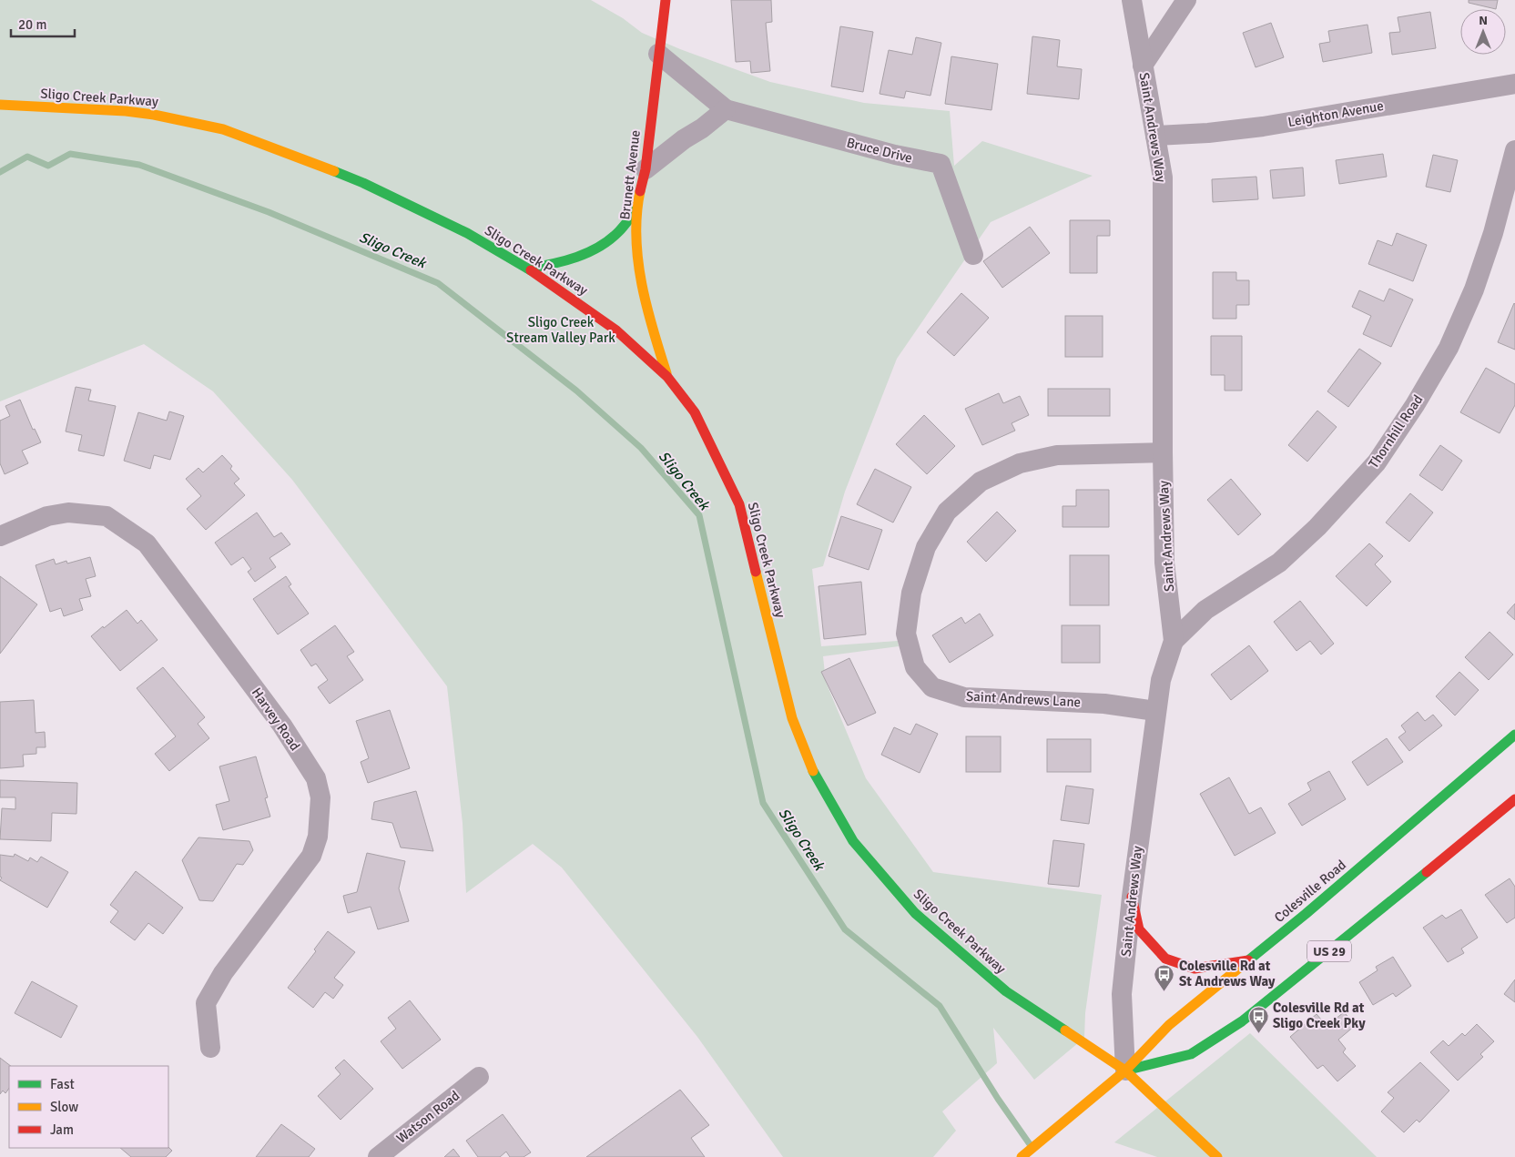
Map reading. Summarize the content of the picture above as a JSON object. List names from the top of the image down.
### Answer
{
  "streets": {
    "main road": [
      "Sligo Creek Parkway",
      "Brunett Avenue",
      "Colesville Road",
      "US 29"
    ],
    "street": [
      "Leighton Avenue",
      "Saint Andrews Way",
      "Bruce Drive",
      "Thornhill Road",
      "Saint Andrews Lane",
      "Harvey Road",
      "Watson Road"
    ]
  },
  "crossings": [
    ["Sligo Creek Parkway", "Saint Andrews Way"],
    ["Sligo Creek Parkway", "Brunett Avenue"],
    ["Sligo Creek Parkway", "Colesville Road"],
    ["Leighton Avenue", "Saint Andrews Way"],
    ["Saint Andrews Way", "Thornhill Road"],
    ["Saint Andrews Way", "Saint Andrews Lane"],
    ["Saint Andrews Way", "Colesville Road"],
    ["Bruce Drive", "Brunett Avenue"]
  ],
  "water": ["Sligo Creek"],
  "parks": ["Sligo Creek Stream Valley Park"],
  "places": {
    "bus stop": ["Colesville Rd at St Andrews Way", "Colesville Rd at Sligo Creek Pky"]
  },
  "legend": ["Fast", "Slow", "Jam"],
  "scale_bar": "20 m",
  "north": "top"
}
